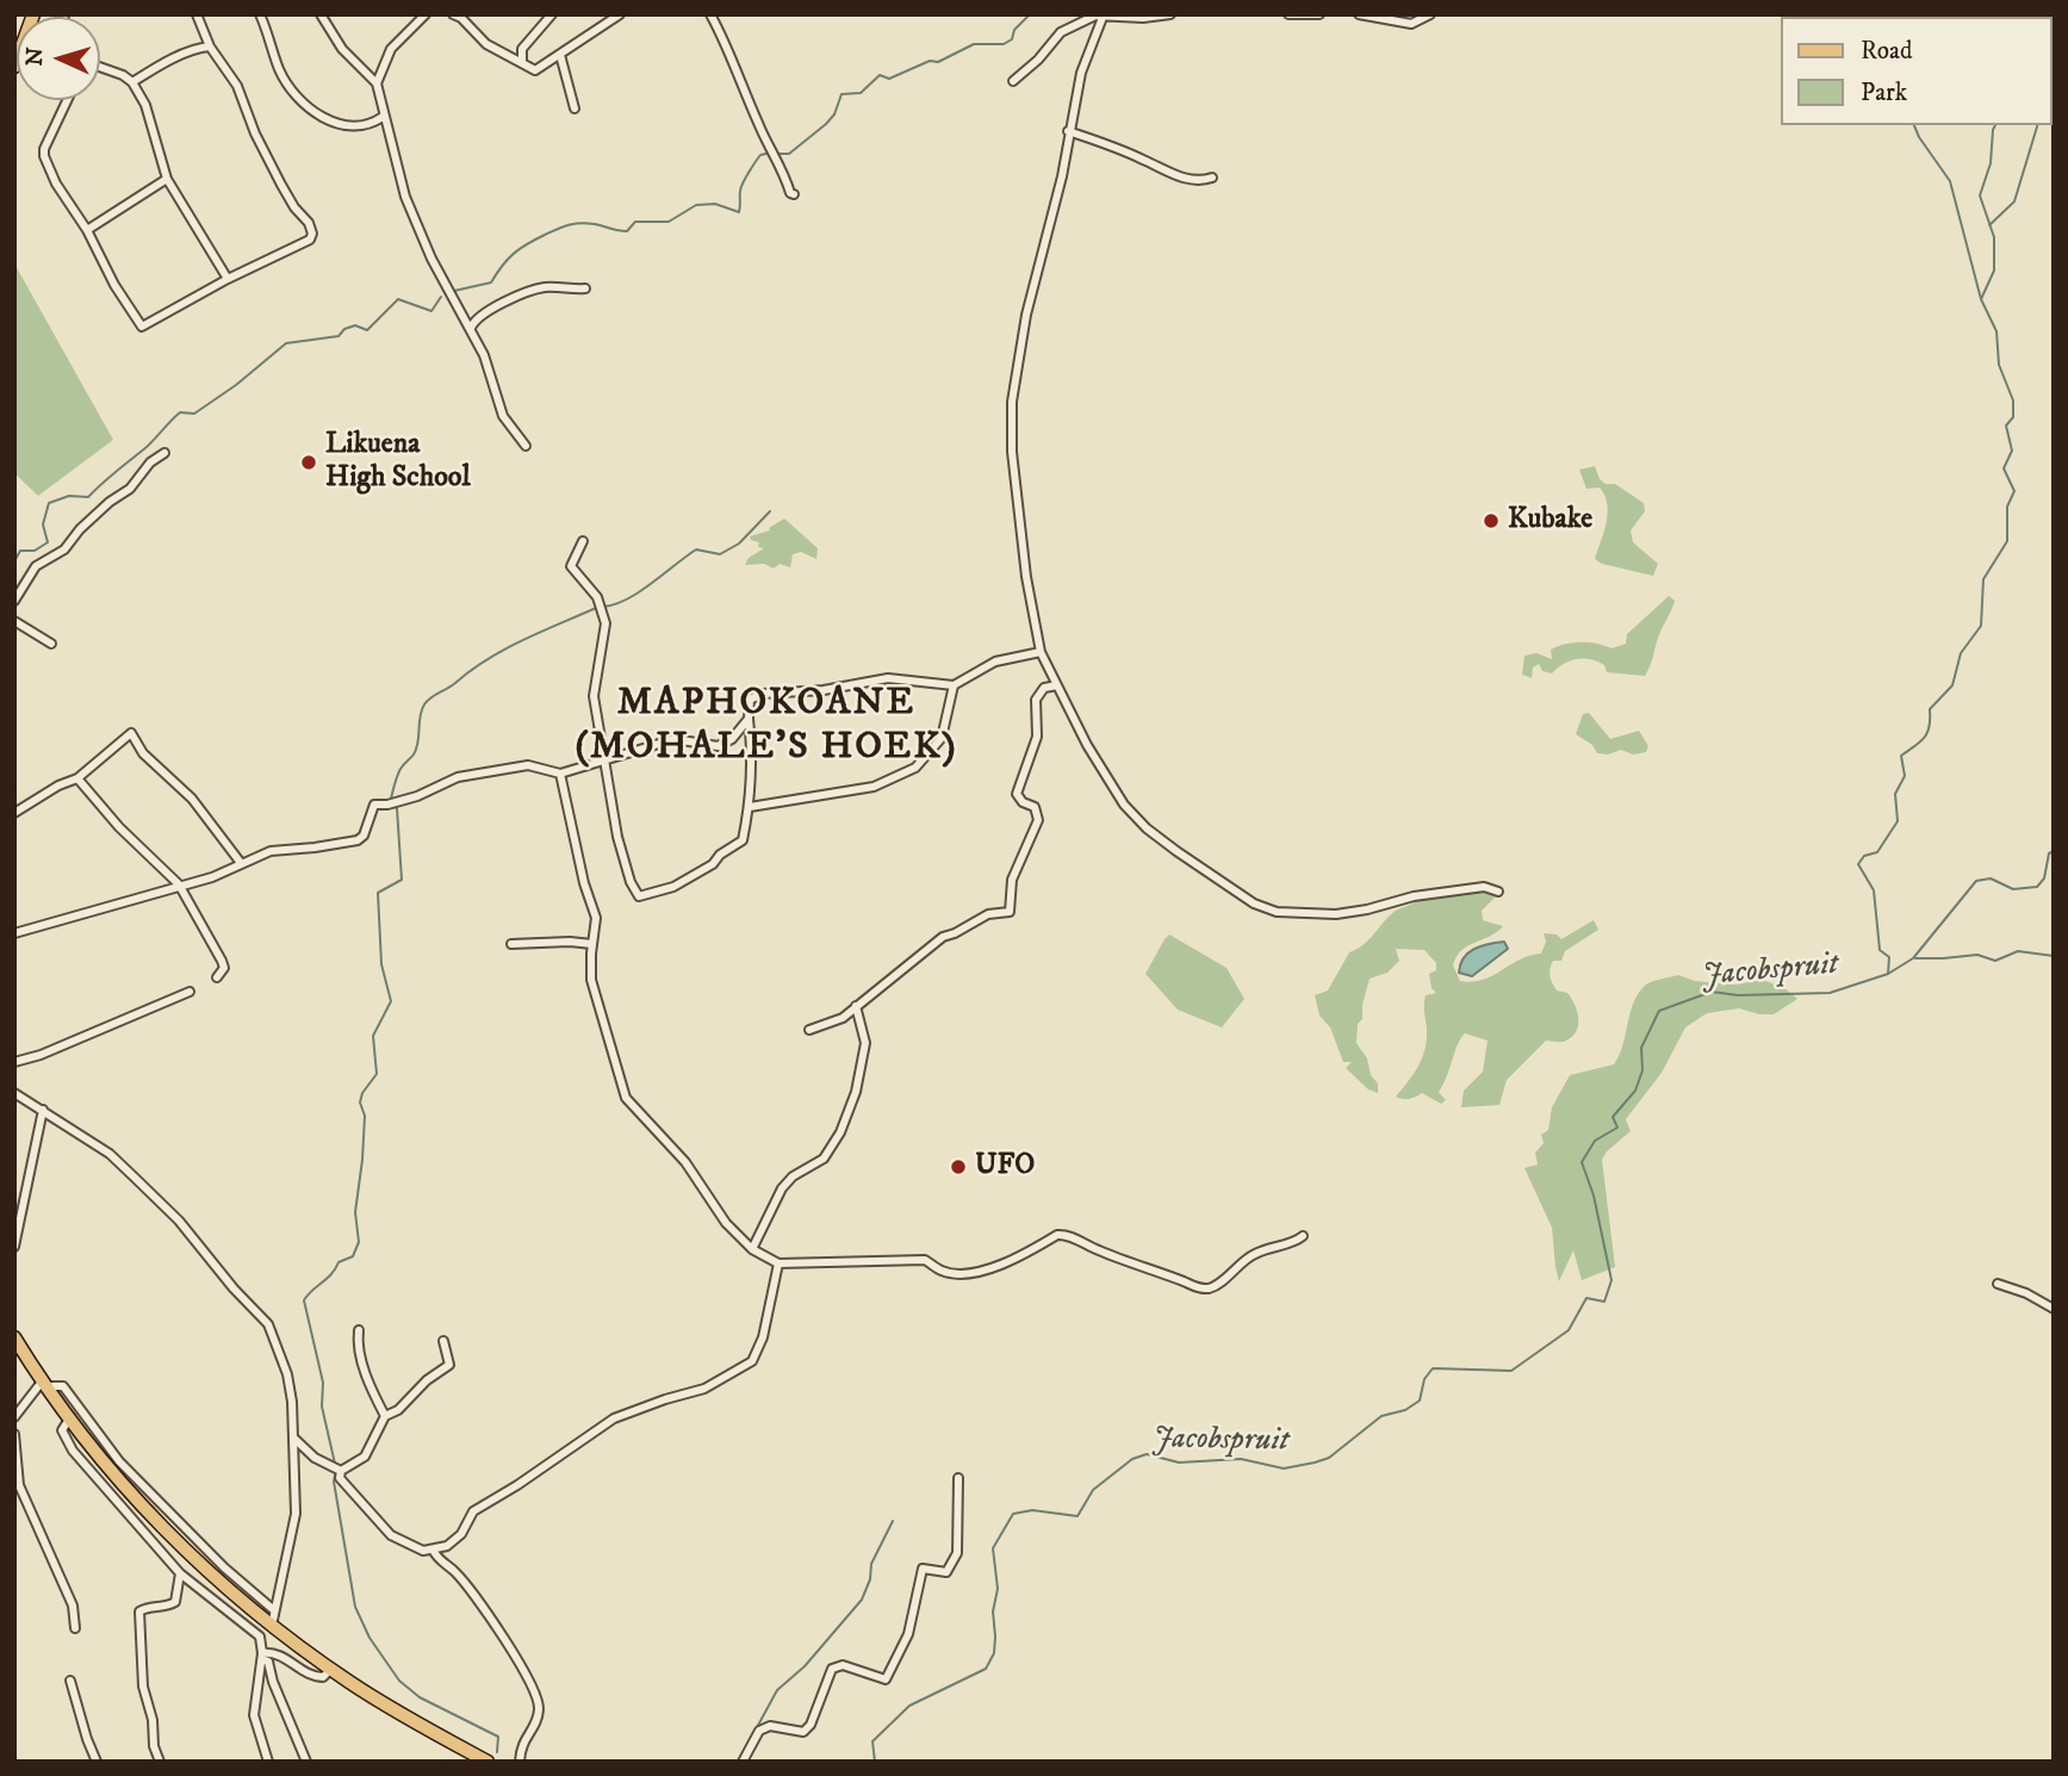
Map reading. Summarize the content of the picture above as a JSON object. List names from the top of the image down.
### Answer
{
  "districts": ["MAPHOKOANE (MOHALE'S HOEK)"],
  "water": ["Jacobspruit"],
  "places": ["Likuena High School", "Kubake", "UFO"],
  "legend": ["Road", "Park"],
  "north": "left"
}
